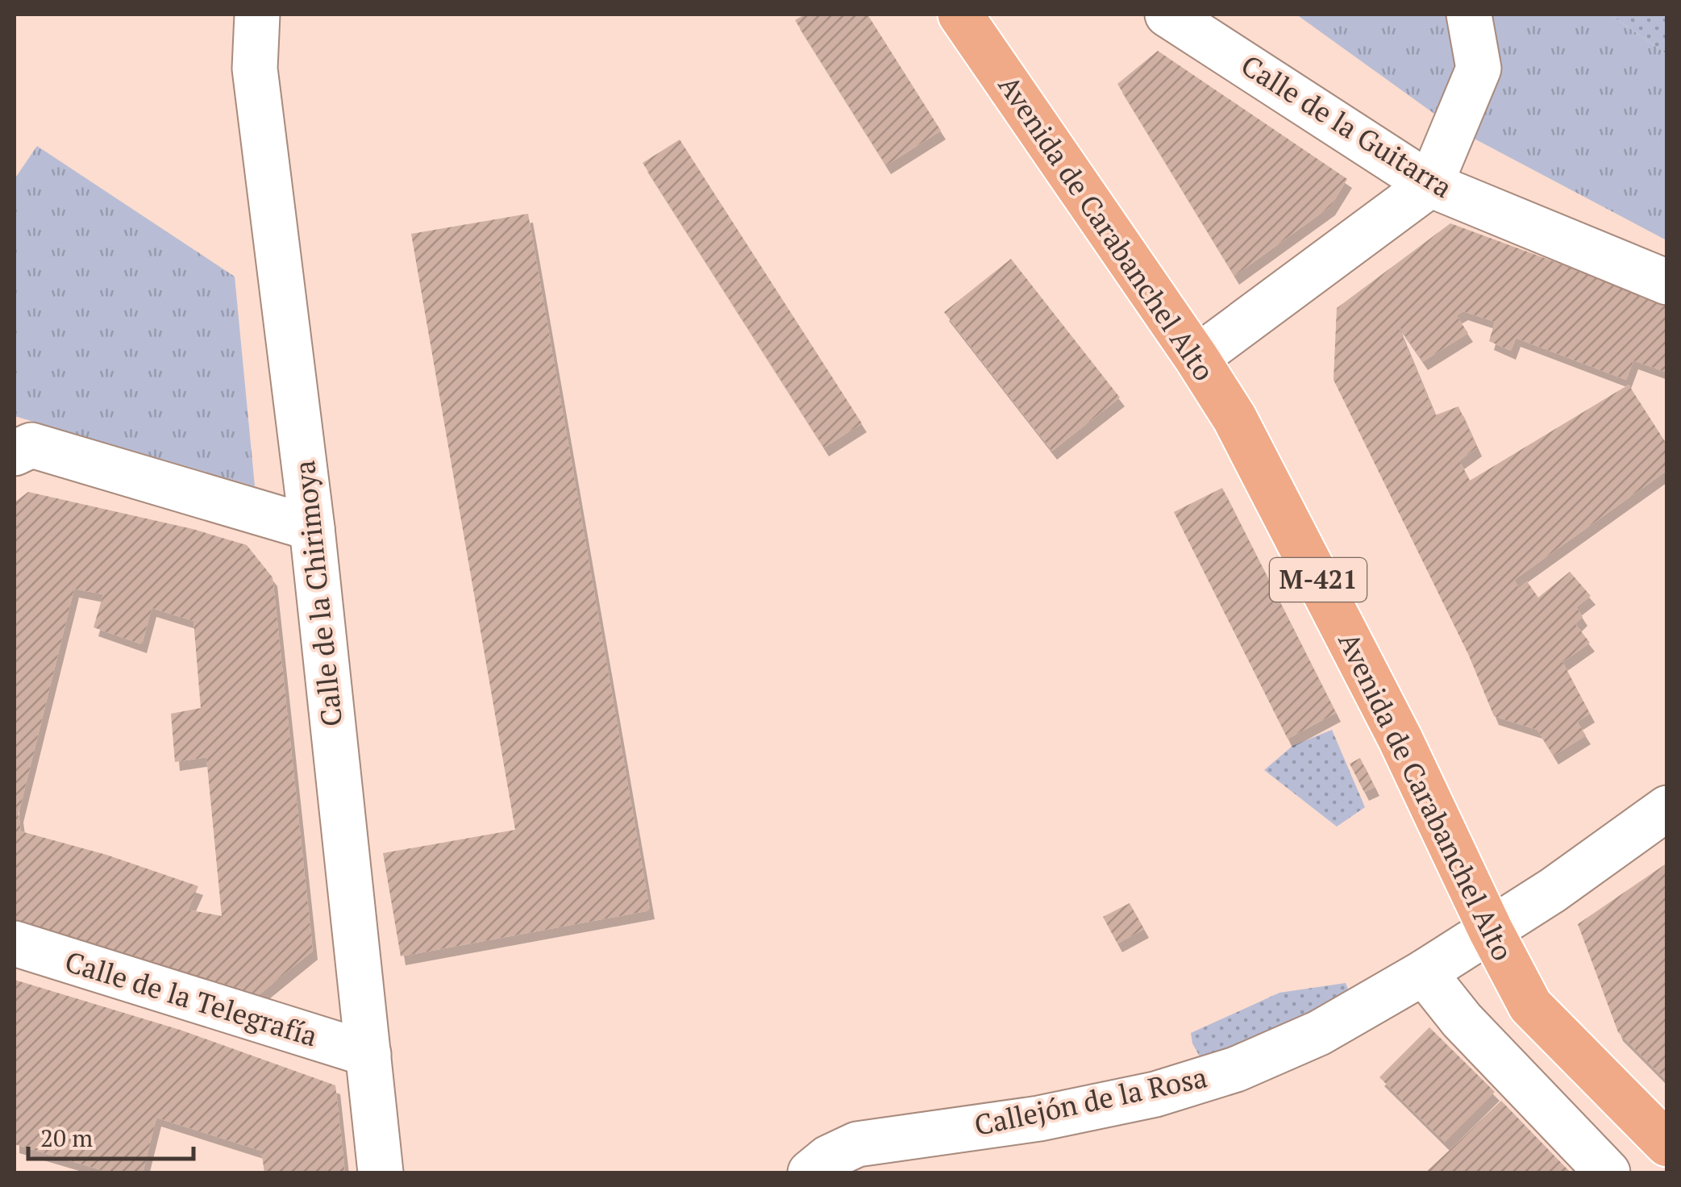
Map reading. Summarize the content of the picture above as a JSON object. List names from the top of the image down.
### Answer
{
  "streets": {
    "main road": ["Avenida de Carabanchel Alto", "M-421"],
    "street": [
      "Calle de la Guitarra",
      "Calle de la Chirimoya",
      "Calle de la Telegrafía",
      "Callejón de la Rosa"
    ]
  },
  "crossings": [
    ["Avenida de Carabanchel Alto", "Callejón de la Rosa"],
    ["Calle de la Chirimoya", "Calle de la Telegrafía"]
  ],
  "scale_bar": "20 m"
}
